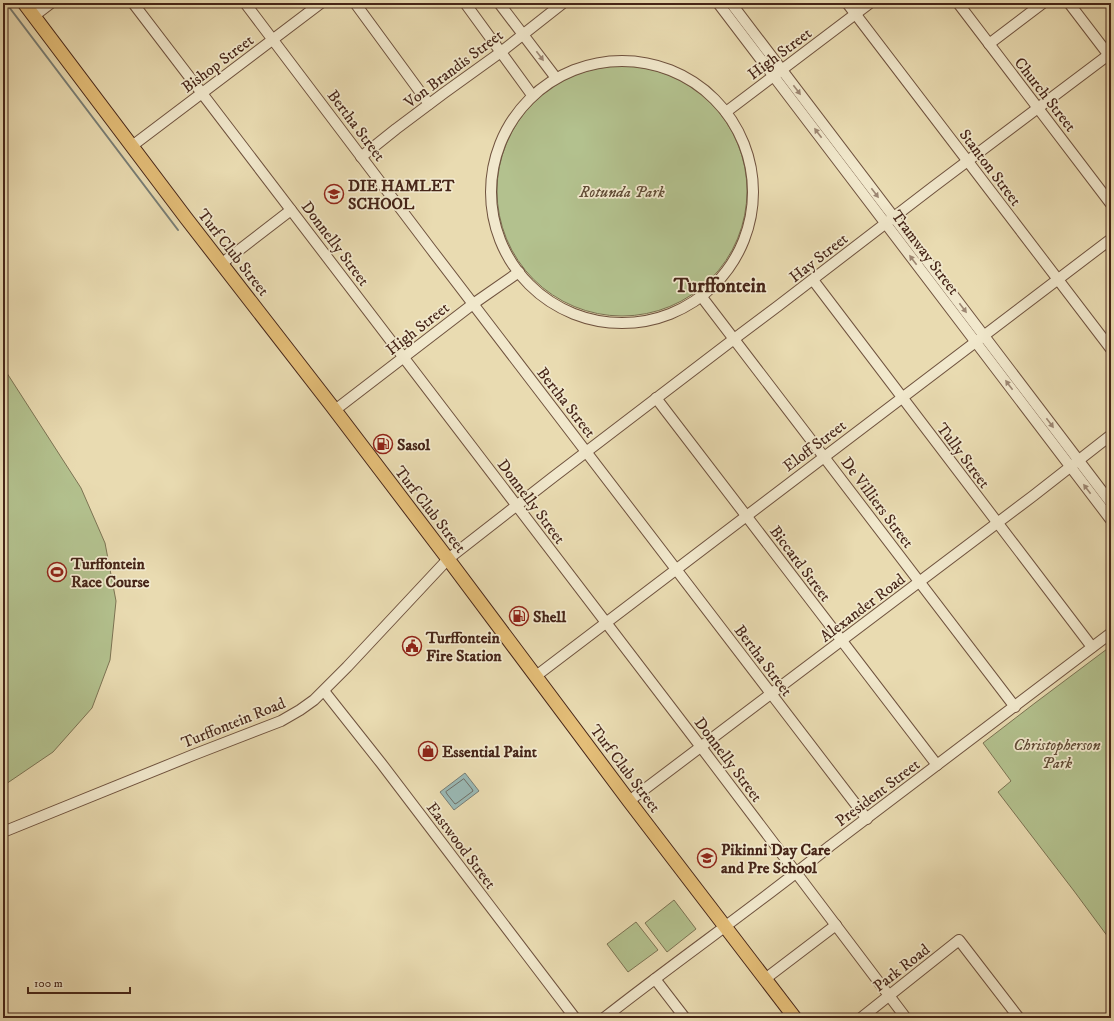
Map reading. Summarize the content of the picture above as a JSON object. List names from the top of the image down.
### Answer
{
  "streets": {
    "main road": ["Turf Club Street"],
    "street": [
      "High Street",
      "Bishop Street",
      "Von Brandis Street",
      "Church Street",
      "Bertha Street",
      "Stanton Street",
      "Donnelly Street",
      "Tramway Street",
      "Hay Street",
      "Eloff Street",
      "Tully Street",
      "De Villiers Street",
      "Biccard Street",
      "Alexander Road",
      "Turffontein Road",
      "President Street",
      "Eastwood Street",
      "Park Road"
    ]
  },
  "crossings": [
    ["High Street", "Bertha Street"],
    ["High Street", "Stanton Street"],
    ["High Street", "Donnelly Street"],
    ["High Street", "Turf Club Street"],
    ["High Street", "Tramway Street"],
    ["Bishop Street", "Bertha Street"],
    ["Bishop Street", "Donnelly Street"],
    ["Bishop Street", "Turf Club Street"],
    ["Von Brandis Street", "Bertha Street"],
    ["Church Street", "Hay Street"],
    ["Bertha Street", "Hay Street"],
    ["Bertha Street", "Eloff Street"],
    ["Bertha Street", "Alexander Road"],
    ["Bertha Street", "President Street"],
    ["Stanton Street", "Hay Street"],
    ["Stanton Street", "Eloff Street"],
    ["Donnelly Street", "Hay Street"],
    ["Donnelly Street", "Eloff Street"],
    ["Donnelly Street", "Alexander Road"],
    ["Donnelly Street", "President Street"],
    ["Donnelly Street", "Park Road"],
    ["Turf Club Street", "Hay Street"],
    ["Turf Club Street", "Eloff Street"],
    ["Turf Club Street", "Alexander Road"],
    ["Turf Club Street", "Turffontein Road"],
    ["Turf Club Street", "President Street"],
    ["Tramway Street", "Hay Street"],
    ["Tramway Street", "Eloff Street"],
    ["Tramway Street", "Alexander Road"],
    ["Hay Street", "Tully Street"],
    ["Hay Street", "De Villiers Street"],
    ["Hay Street", "Biccard Street"],
    ["Hay Street", "Turffontein Road"],
    ["Eloff Street", "Tully Street"],
    ["Eloff Street", "De Villiers Street"],
    ["Eloff Street", "Biccard Street"],
    ["Tully Street", "Alexander Road"],
    ["Tully Street", "President Street"],
    ["De Villiers Street", "Alexander Road"],
    ["De Villiers Street", "President Street"],
    ["Biccard Street", "Alexander Road"],
    ["Biccard Street", "President Street"],
    ["Turffontein Road", "Eastwood Street"]
  ],
  "districts": ["Turffontein"],
  "parks": ["Rotunda Park", "Christopherson Park"],
  "places": {
    "school or university": ["DIE HAMLET SCHOOL", "Pikinni Day Care and Pre School"],
    "fuel station": ["Sasol", "Shell"],
    "sports": ["Turffontein Race Course"],
    "public building": ["Turffontein Fire Station"],
    "shop": ["Essential Paint"]
  },
  "scale_bar": "100 m"
}
